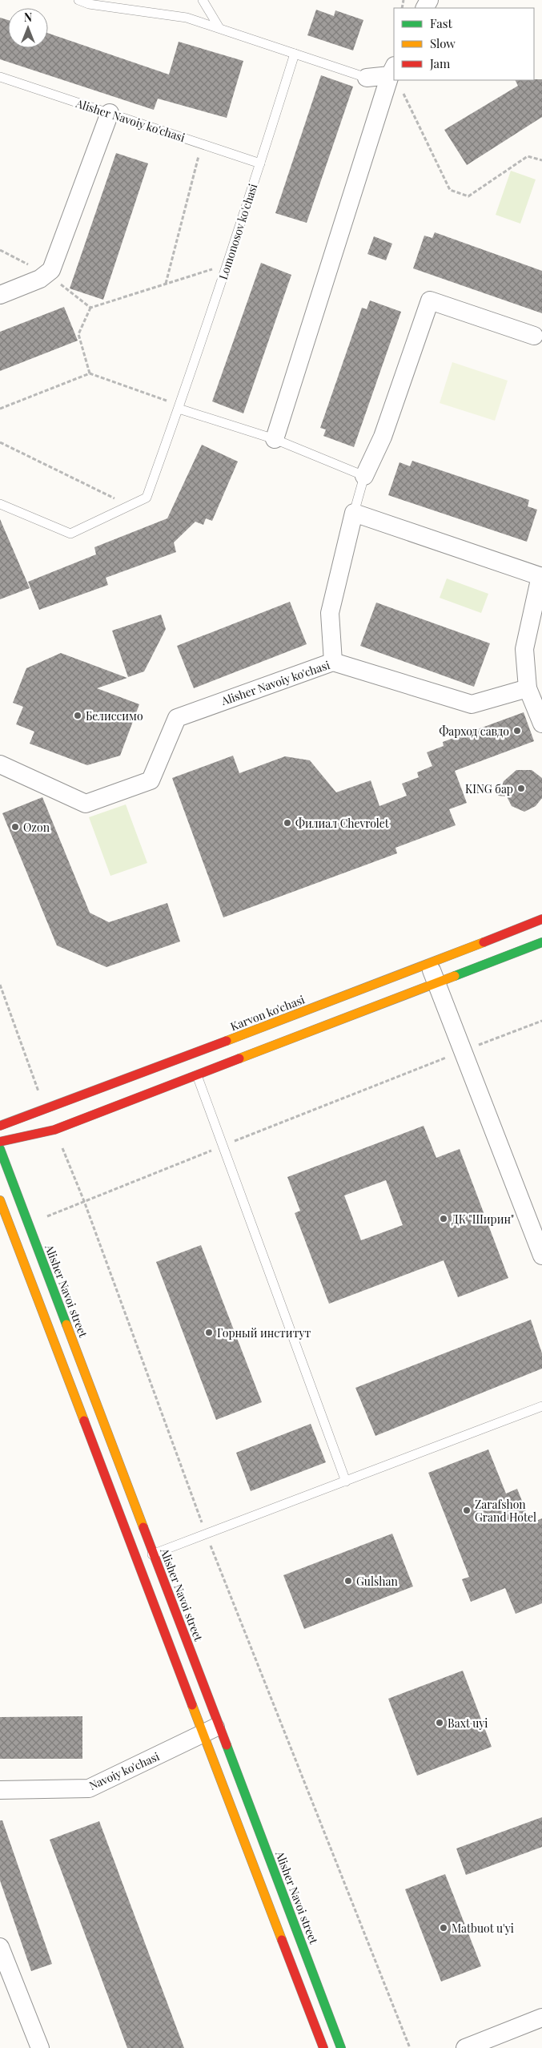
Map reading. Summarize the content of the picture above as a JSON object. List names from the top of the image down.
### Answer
{
  "streets": {
    "main road": ["Karvon ko'chasi", "Alisher Navoi street"],
    "street": ["Alisher Navoiy ko'chasi", "Navoiy ko'chasi"],
    "lane": ["Lomonosov ko'chasi"]
  },
  "crossings": [
    ["Alisher Navoiy ko'chasi", "Lomonosov ko'chasi"],
    ["Alisher Navoi street", "Navoiy ko'chasi"]
  ],
  "places": [
    "Белиссимо",
    "Фарход савдо",
    "KING бар",
    "Филиал Chevrolet",
    "Ozon",
    "ДК \"Ширин\"",
    "Горный институт",
    "Zarafshon Grand Hotel",
    "Gulshan",
    "Baxt uyi",
    "Matbuot u'yi"
  ],
  "legend": ["Fast", "Slow", "Jam"],
  "north": "top"
}
